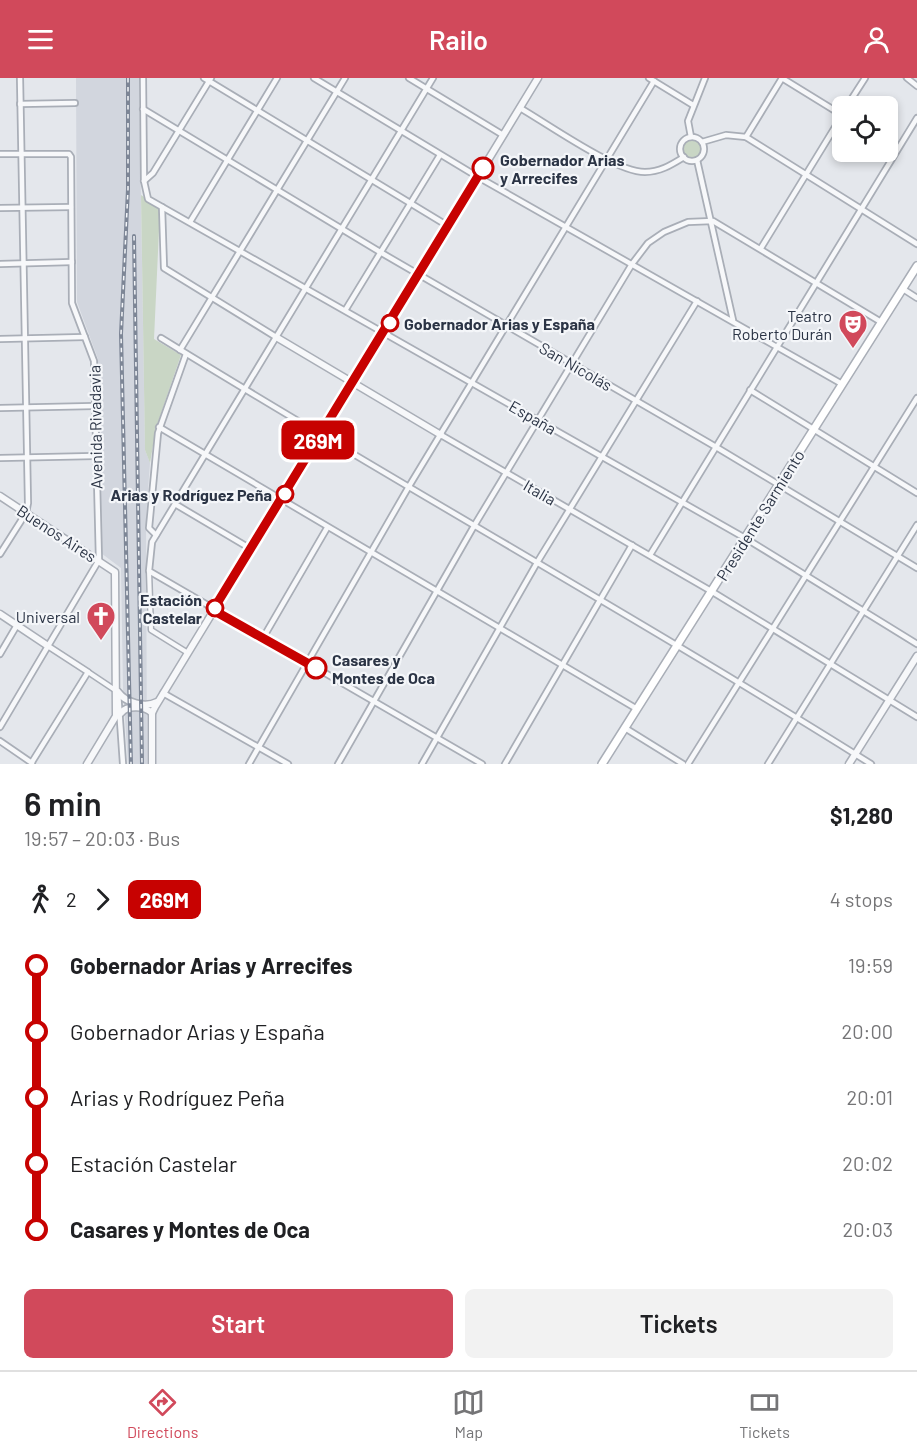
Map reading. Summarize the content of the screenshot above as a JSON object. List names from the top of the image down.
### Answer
{
  "streets": {
    "main road": ["Presidente Sarmiento"],
    "street": [
      "San Nicolás",
      "España",
      "Avenida Rivadavia",
      "Italia",
      "Buenos Aires"
    ]
  },
  "crossings": [
    ["San Nicolás", "Presidente Sarmiento"],
    ["España", "Italia"],
    ["España", "Presidente Sarmiento"],
    ["Avenida Rivadavia", "Buenos Aires"],
    ["Italia", "Presidente Sarmiento"]
  ],
  "places": {
    "other": [
      "Gobernador Arias y Arrecifes",
      "Gobernador Arias y España",
      "Arias y Rodríguez Peña",
      "Estación Castelar",
      "Casares y Montes de Oca"
    ],
    "theatre": ["Teatro Roberto Durán"],
    "church": ["Universal"]
  },
  "lines": ["bus line 269M"],
  "page": {
    "header": "Railo",
    "on_map": "269M",
    "heading": ["6 min", "19:57 – 20:03 · Bus", "$1,280"],
    "legs": ["2", "269M", "4 stops"],
    "list": [
      {
        "name": "Gobernador Arias y Arrecifes",
        "value": "19:59"
      },
      {
        "name": "Gobernador Arias y España",
        "value": "20:00"
      },
      {
        "name": "Arias y Rodríguez Peña",
        "value": "20:01"
      },
      {
        "name": "Estación Castelar",
        "value": "20:02"
      },
      {
        "name": "Casares y Montes de Oca",
        "value": "20:03"
      }
    ],
    "buttons": ["Start", "Tickets"],
    "tabs": ["Directions", "Map", "Tickets"]
  }
}
